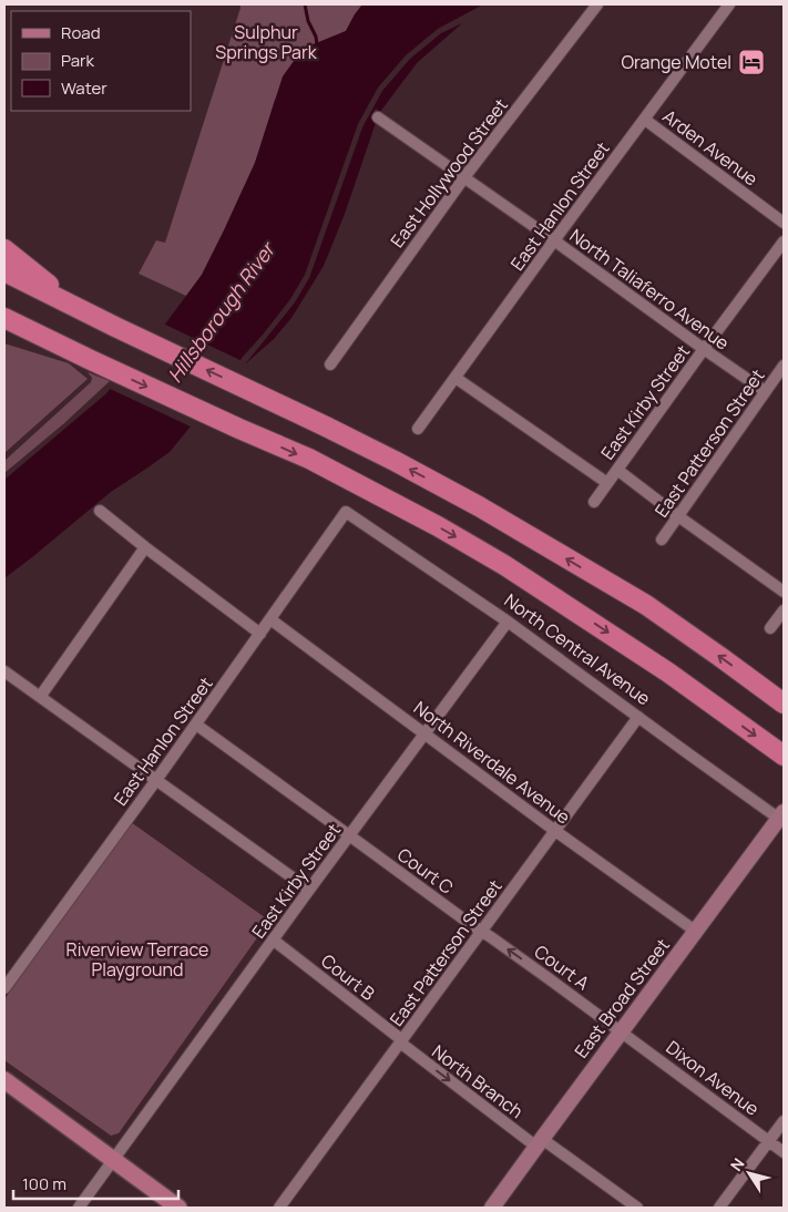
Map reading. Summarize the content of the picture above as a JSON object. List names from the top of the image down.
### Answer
{
  "streets": {
    "street": [
      "Arden Avenue",
      "East Hollywood Street",
      "East Hanlon Street",
      "North Taliaferro Avenue",
      "East Kirby Street",
      "East Patterson Street",
      "North Central Avenue",
      "North Riverdale Avenue",
      "Court C",
      "Court A",
      "Court B",
      "East Broad Street",
      "Dixon Avenue",
      "North Branch"
    ]
  },
  "crossings": [
    ["Arden Avenue", "East Hanlon Street"],
    ["East Hollywood Street", "North Taliaferro Avenue"],
    ["East Hanlon Street", "North Taliaferro Avenue"],
    ["East Hanlon Street", "North Central Avenue"],
    ["East Hanlon Street", "North Riverdale Avenue"],
    ["East Hanlon Street", "Court C"],
    ["North Taliaferro Avenue", "East Kirby Street"],
    ["North Taliaferro Avenue", "East Patterson Street"],
    ["East Kirby Street", "North Central Avenue"],
    ["East Kirby Street", "North Riverdale Avenue"],
    ["East Kirby Street", "Court C"],
    ["East Kirby Street", "Court B"],
    ["East Patterson Street", "North Central Avenue"],
    ["East Patterson Street", "North Riverdale Avenue"],
    ["East Patterson Street", "Court C"],
    ["East Patterson Street", "Court A"],
    ["East Patterson Street", "Court B"],
    ["East Patterson Street", "North Branch"],
    ["North Central Avenue", "East Broad Street"],
    ["North Riverdale Avenue", "East Broad Street"],
    ["Court C", "Court A"],
    ["Court A", "East Broad Street"],
    ["Court A", "Dixon Avenue"],
    ["Court B", "North Branch"],
    ["East Broad Street", "Dixon Avenue"],
    ["East Broad Street", "North Branch"]
  ],
  "one_way": ["Court A", "North Branch"],
  "water": ["Hillsborough River"],
  "parks": ["Sulphur Springs Park", "Riverview Terrace Playground"],
  "places": {
    "hotel": ["Orange Motel"]
  },
  "legend": ["Road", "Park", "Water"],
  "scale_bar": "100 m",
  "north": "top left"
}
